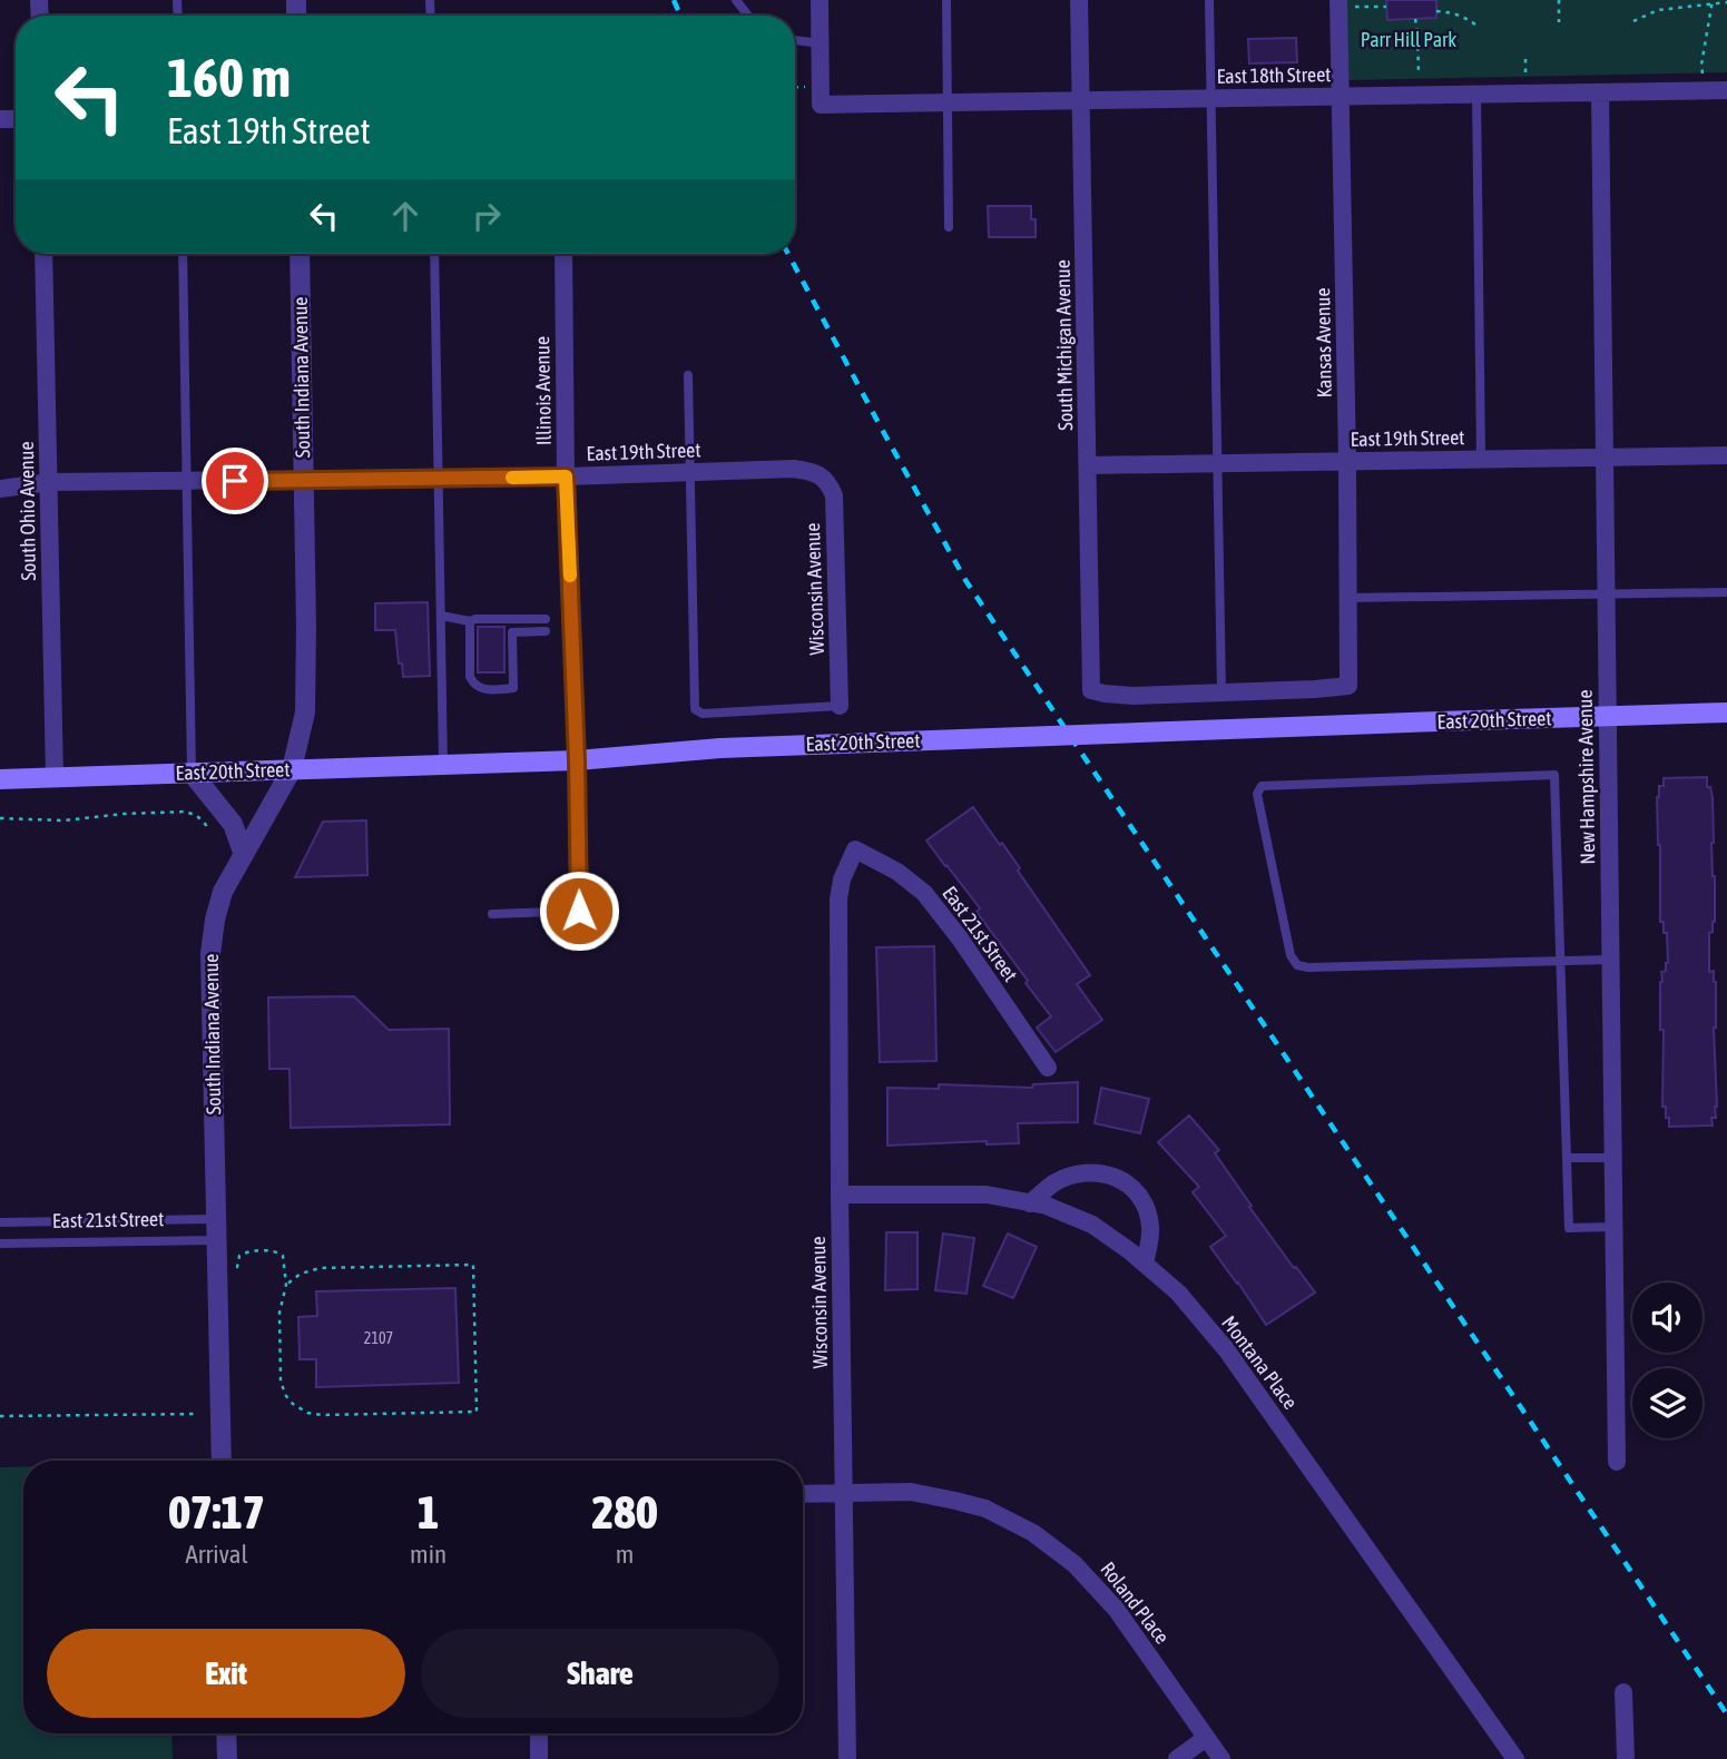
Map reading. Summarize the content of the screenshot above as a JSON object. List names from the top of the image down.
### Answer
{
  "streets": {
    "main road": ["East 20th Street"],
    "street": [
      "East 18th Street",
      "Kansas Avenue",
      "South Michigan Avenue",
      "South Indiana Avenue",
      "Illinois Avenue",
      "East 19th Street",
      "South Ohio Avenue",
      "Wisconsin Avenue",
      "New Hampshire Avenue",
      "East 21st Street",
      "Montana Place",
      "Roland Place"
    ]
  },
  "crossings": [
    ["East 18th Street", "Kansas Avenue"],
    ["East 18th Street", "South Michigan Avenue"],
    ["East 18th Street", "New Hampshire Avenue"],
    ["Kansas Avenue", "South Michigan Avenue"],
    ["Kansas Avenue", "East 19th Street"],
    ["South Michigan Avenue", "East 19th Street"],
    ["South Indiana Avenue", "East 19th Street"],
    ["South Indiana Avenue", "East 20th Street"],
    ["South Indiana Avenue", "East 21st Street"],
    ["Illinois Avenue", "East 19th Street"],
    ["Illinois Avenue", "East 20th Street"],
    ["East 19th Street", "South Ohio Avenue"],
    ["East 19th Street", "Wisconsin Avenue"],
    ["East 19th Street", "New Hampshire Avenue"],
    ["South Ohio Avenue", "East 20th Street"],
    ["Wisconsin Avenue", "East 21st Street"],
    ["Wisconsin Avenue", "Montana Place"],
    ["Wisconsin Avenue", "Roland Place"],
    ["East 20th Street", "New Hampshire Avenue"]
  ],
  "parks": ["Parr Hill Park"],
  "house_numbers": ["2107"],
  "page": {
    "turn": ["160 m", "East 19th Street"],
    "eta": [
      "07:17",
      "Arrival",
      "1",
      "min",
      "280",
      "m"
    ],
    "buttons": ["Exit", "Share"]
  }
}
